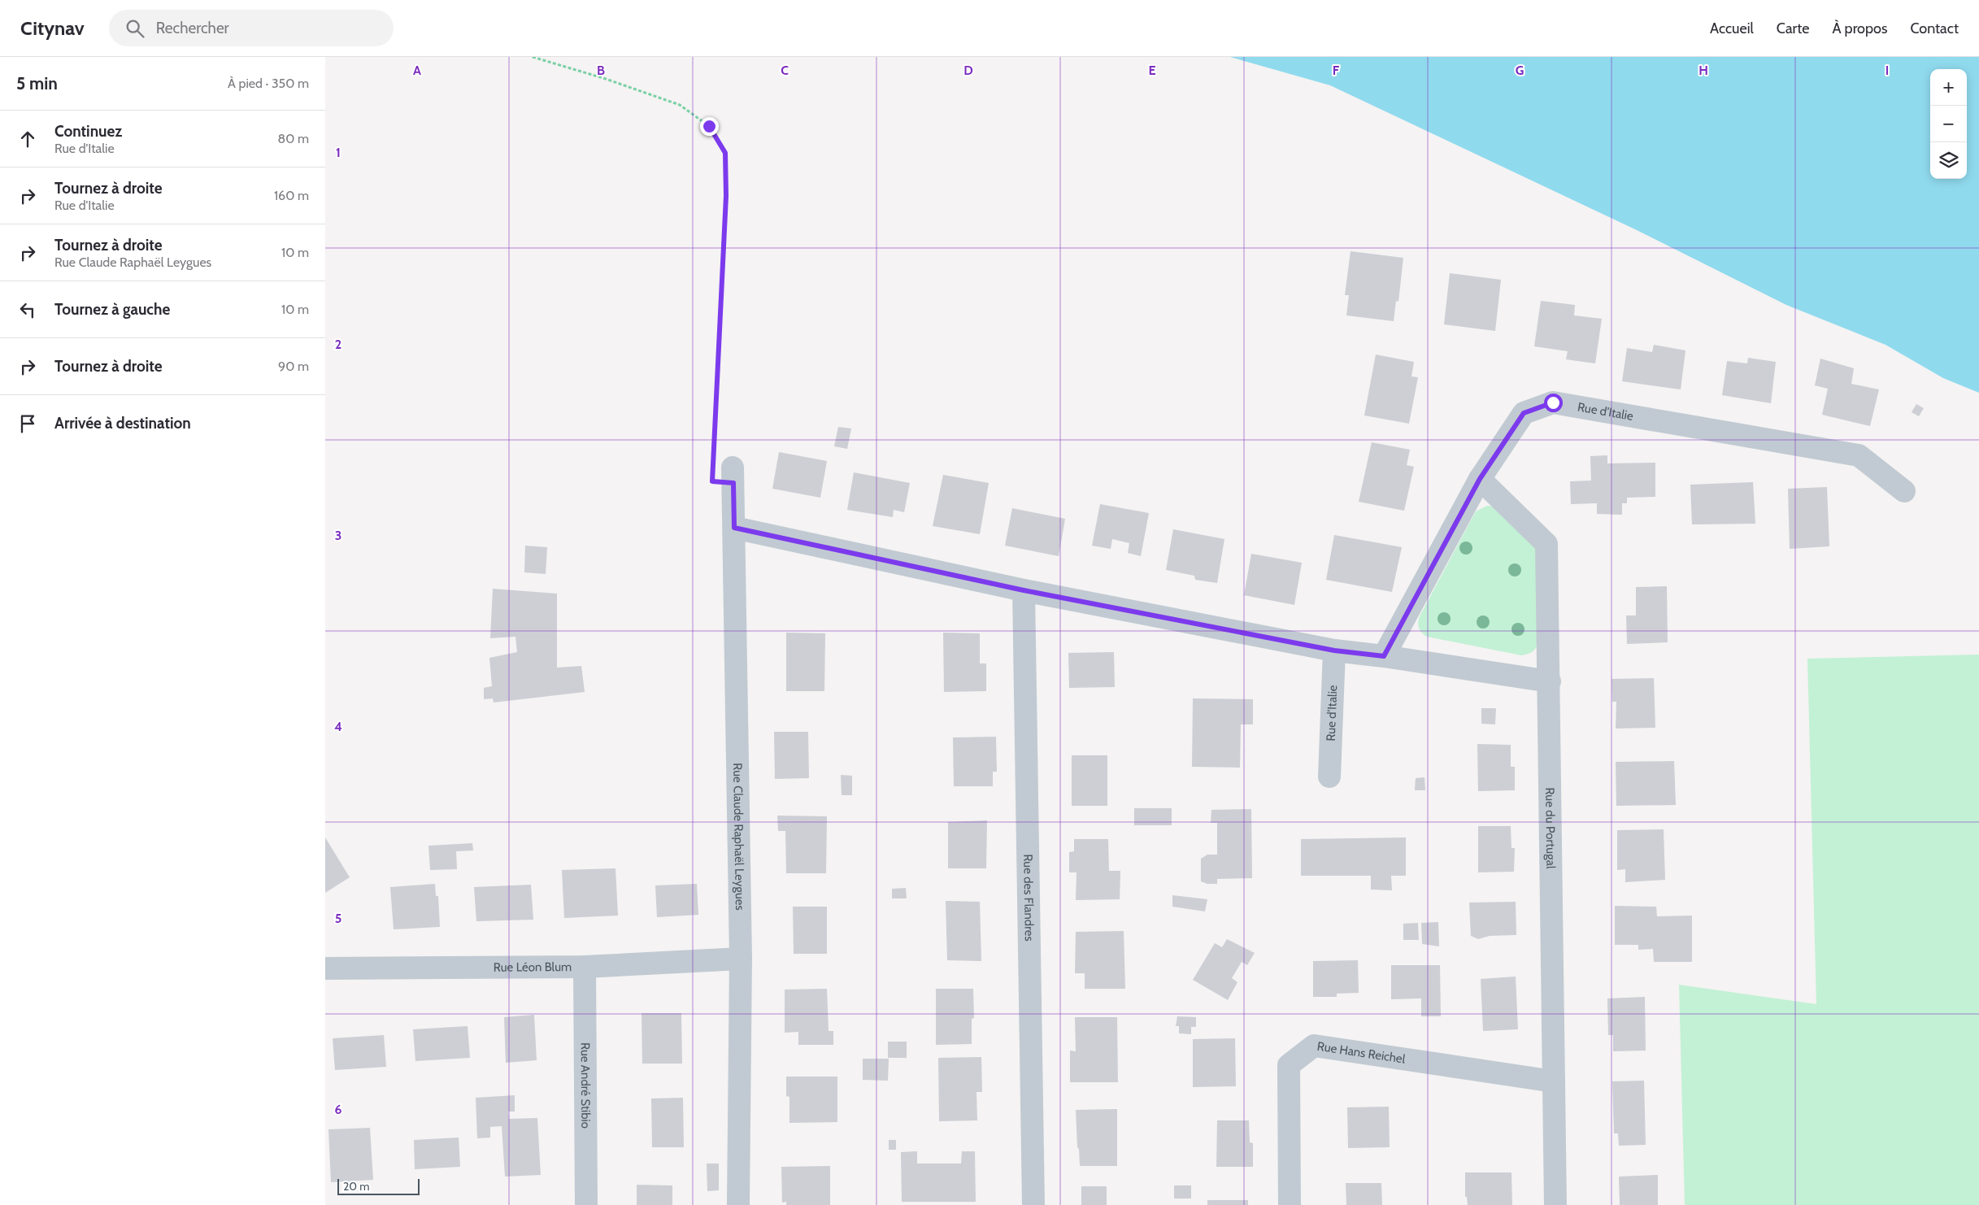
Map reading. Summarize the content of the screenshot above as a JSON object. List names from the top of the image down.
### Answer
{
  "streets": {
    "street": [
      "Rue d'Italie",
      "Rue du Portugal",
      "Rue Claude Raphaël Leygues",
      "Rue des Flandres",
      "Rue Léon Blum",
      "Rue Hans Reichel",
      "Rue André Stibio"
    ]
  },
  "crossings": [
    ["Rue d'Italie", "Rue du Portugal"],
    ["Rue du Portugal", "Rue Hans Reichel"],
    ["Rue Claude Raphaël Leygues", "Rue Léon Blum"],
    ["Rue Léon Blum", "Rue André Stibio"]
  ],
  "scale_bar": "20 m",
  "page": {
    "header": "Citynav",
    "search": "Rechercher",
    "nav": [
      "Accueil",
      "Carte",
      "À propos",
      "Contact"
    ],
    "heading": ["5 min", "À pied · 350 m"],
    "map_buttons": ["+", "−"],
    "list": [
      ["Continuez", "Rue d'Italie", "80 m"],
      ["Tournez à droite", "Rue d'Italie", "160 m"],
      ["Tournez à droite", "Rue Claude Raphaël Leygues", "10 m"],
      ["Tournez à gauche", "10 m"],
      ["Tournez à droite", "90 m"],
      "Arrivée à destination"
    ],
    "scale": "20 m"
  },
  "grid": {
    "columns": [
      "A",
      "B",
      "C",
      "D",
      "E",
      "F",
      "G",
      "H",
      "I"
    ],
    "rows": [
      "1",
      "2",
      "3",
      "4",
      "5",
      "6"
    ]
  }
}
